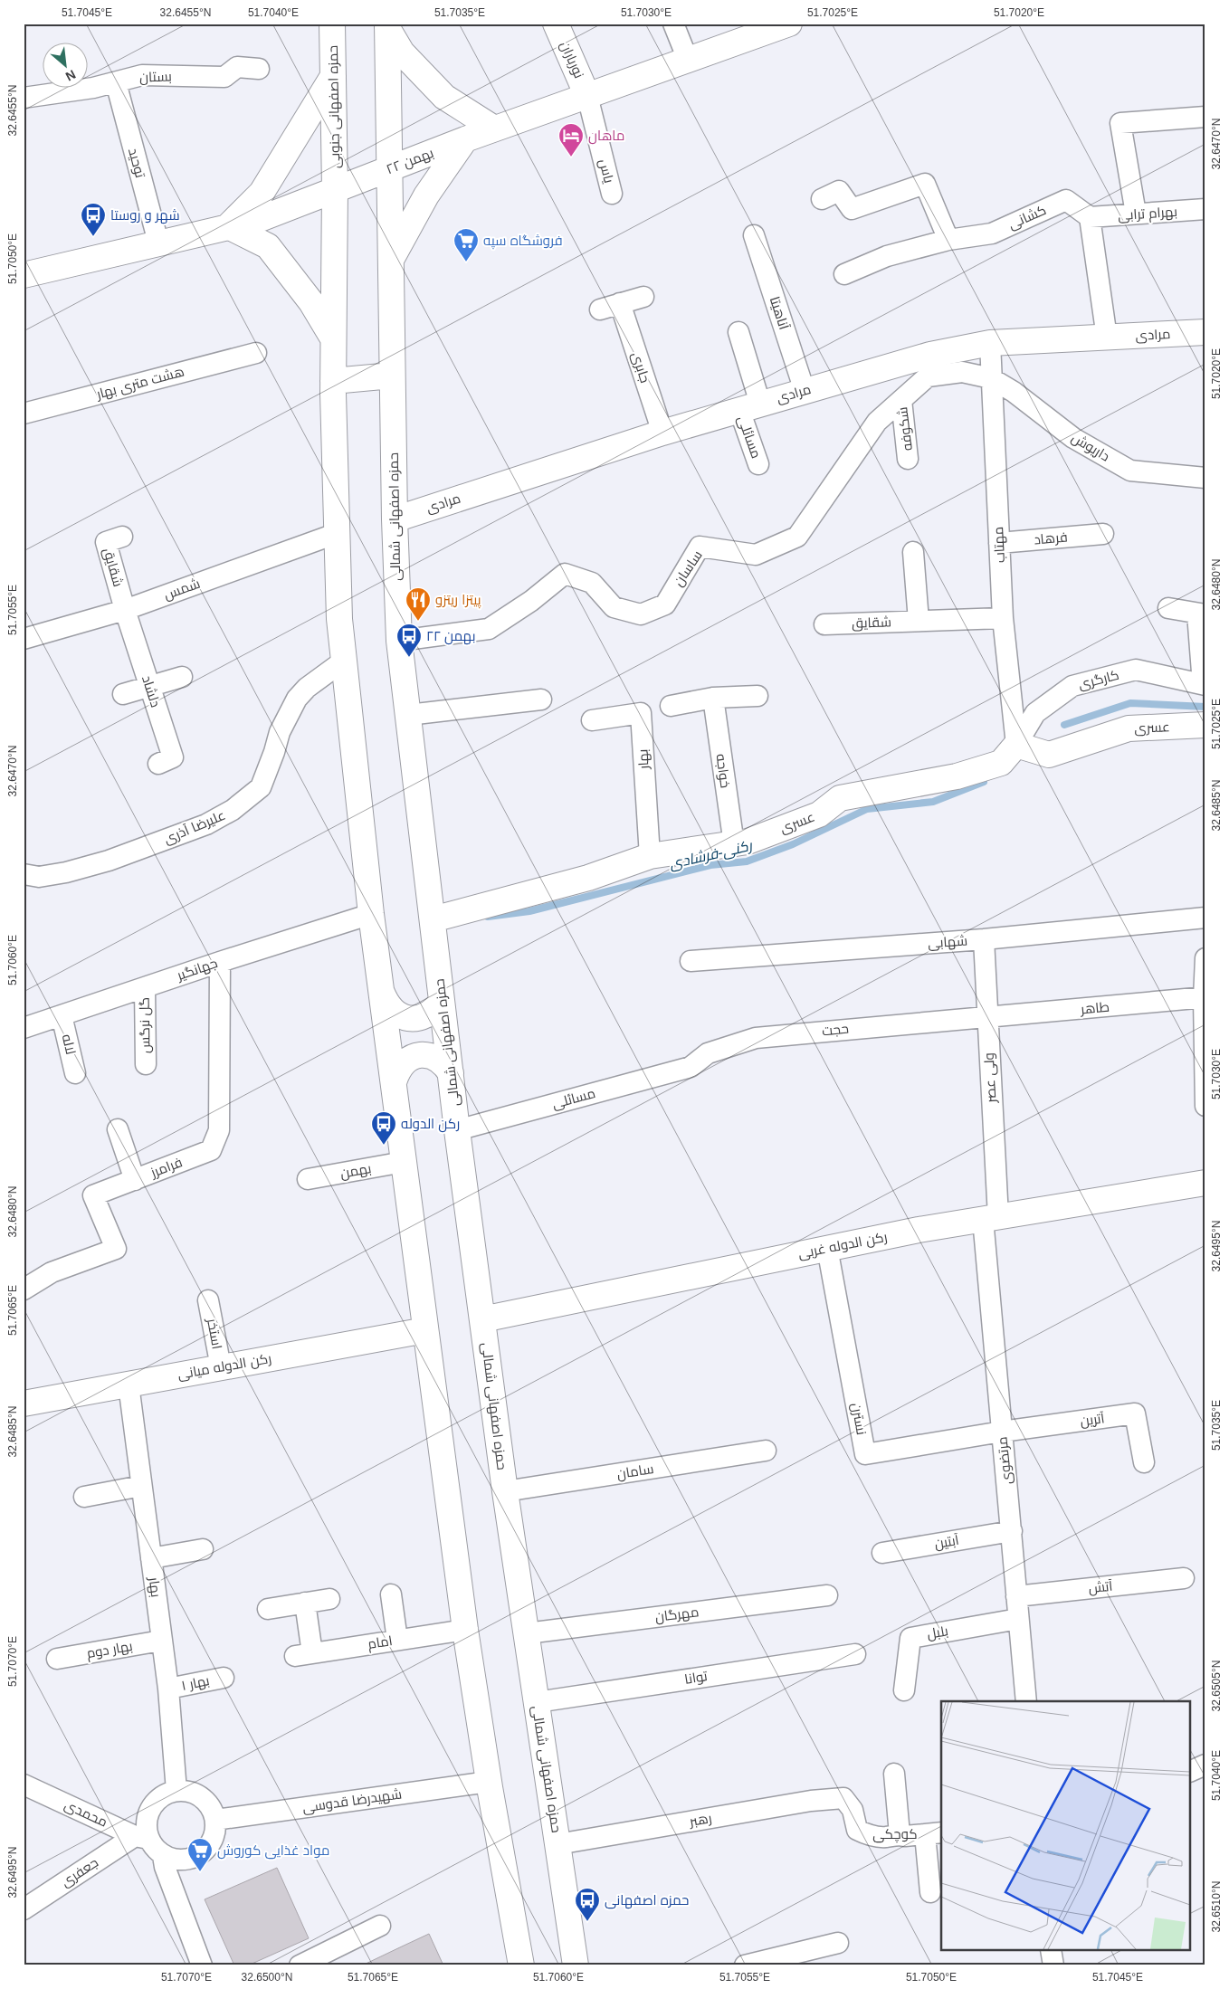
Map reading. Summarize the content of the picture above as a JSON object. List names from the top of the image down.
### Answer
{
  "streets": {
    "main road": [
      "نورباران",
      "حمزه اصفهانی جنوبی",
      "۲۲ بهمن",
      "مرادی",
      "حمزه اصفهانی شمالی",
      "عسری",
      "رکن الدوله غربی",
      "رکن الدوله میانی"
    ],
    "street": [
      "بستان",
      "توحید",
      "یاس",
      "بهرام ترابی",
      "کشانی",
      "آناهیتا",
      "جابری",
      "هشت متری بهار",
      "شکوفه",
      "مسائلی",
      "داریوش",
      "فرهاد",
      "مهتاب",
      "شقایق",
      "ساسان",
      "شمس",
      "کارگری",
      "دلشاد",
      "بهار",
      "خواجه",
      "علیرضا آذری",
      "شهابی",
      "جهانگیر",
      "طاهر",
      "گل نرگس",
      "حجت",
      "لاله",
      "ولی عصر",
      "فرامرز",
      "بهمن",
      "استخر",
      "نسترن",
      "آترین",
      "مرتضوی",
      "سامان",
      "آبتین",
      "آتش",
      "مهرگان",
      "بلبل",
      "امام",
      "بهار دوم",
      "توانا",
      "بهار ۱",
      "شهیدرضا قدوسی",
      "محمدی",
      "رهبر",
      "کوچکی",
      "جعفری"
    ]
  },
  "crossings": [
    ["نورباران", "۲۲ بهمن"],
    ["نورباران", "یاس"],
    ["بستان", "توحید"],
    ["حمزه اصفهانی جنوبی", "۲۲ بهمن"],
    ["۲۲ بهمن", "توحید"],
    ["۲۲ بهمن", "یاس"],
    ["۲۲ بهمن", "حمزه اصفهانی شمالی"],
    ["بهرام ترابی", "کشانی"],
    ["آناهیتا", "مرادی"],
    ["مرادی", "جابری"],
    ["مرادی", "مسائلی"],
    ["مرادی", "حمزه اصفهانی شمالی"],
    ["مرادی", "مهتاب"],
    ["شکوفه", "ساسان"],
    ["مسائلی", "حمزه اصفهانی شمالی"],
    ["مسائلی", "حجت"],
    ["داریوش", "مهتاب"],
    ["داریوش", "ساسان"],
    ["حمزه اصفهانی شمالی", "ساسان"],
    ["حمزه اصفهانی شمالی", "عسری"],
    ["حمزه اصفهانی شمالی", "رکن الدوله غربی"],
    ["حمزه اصفهانی شمالی", "سامان"],
    ["حمزه اصفهانی شمالی", "مهرگان"],
    ["حمزه اصفهانی شمالی", "توانا"],
    ["حمزه اصفهانی شمالی", "رهبر"],
    ["فرهاد", "مهتاب"],
    ["مهتاب", "شقایق"],
    ["مهتاب", "ساسان"],
    ["مهتاب", "کارگری"],
    ["مهتاب", "عسری"],
    ["شقایق", "شمس"],
    ["شقایق", "دلشاد"],
    ["شمس", "دلشاد"],
    ["کارگری", "عسری"],
    ["عسری", "بهار"],
    ["عسری", "خواجه"],
    ["بهار", "رکن الدوله میانی"],
    ["بهار", "بهار دوم"],
    ["بهار", "بهار ۱"],
    ["بهار", "شهیدرضا قدوسی"],
    ["بهار", "محمدی"],
    ["بهار", "جعفری"],
    ["شهابی", "ولی عصر"],
    ["جهانگیر", "گل نرگس"],
    ["جهانگیر", "لاله"],
    ["جهانگیر", "فرامرز"],
    ["طاهر", "حجت"],
    ["طاهر", "ولی عصر"],
    ["حجت", "ولی عصر"],
    ["ولی عصر", "رکن الدوله غربی"],
    ["ولی عصر", "مرتضوی"],
    ["رکن الدوله غربی", "نسترن"],
    ["رکن الدوله غربی", "مرتضوی"],
    ["استخر", "رکن الدوله میانی"],
    ["نسترن", "آترین"],
    ["نسترن", "مرتضوی"],
    ["آترین", "مرتضوی"],
    ["مرتضوی", "آبتین"],
    ["مرتضوی", "آتش"],
    ["مرتضوی", "بلبل"],
    ["شهیدرضا قدوسی", "محمدی"],
    ["شهیدرضا قدوسی", "جعفری"],
    ["محمدی", "جعفری"],
    ["رهبر", "کوچکی"]
  ],
  "water": ["رکنی-فرشادی"],
  "places": {
    "hotel": ["ماهان"],
    "bus stop": [
      "شهر و روستا",
      "۲۲ بهمن",
      "رکن الدوله",
      "حمزه اصفهانی"
    ],
    "supermarket": ["فروشگاه سپه", "مواد غذایی کوروش"],
    "restaurant": ["پیتزا ریتزو"]
  },
  "north": "bottom right",
  "coordinates": [
    "51.7045°E",
    "32.6455°N",
    "51.7040°E",
    "51.7035°E",
    "51.7030°E",
    "51.7025°E",
    "51.7020°E",
    "32.6470°N",
    "51.7050°E",
    "32.6480°N",
    "51.7055°E",
    "32.6485°N",
    "51.7060°E",
    "32.6495°N",
    "51.7065°E",
    "51.7070°E",
    "32.6505°N",
    "32.6510°N",
    "32.6500°N"
  ]
}
